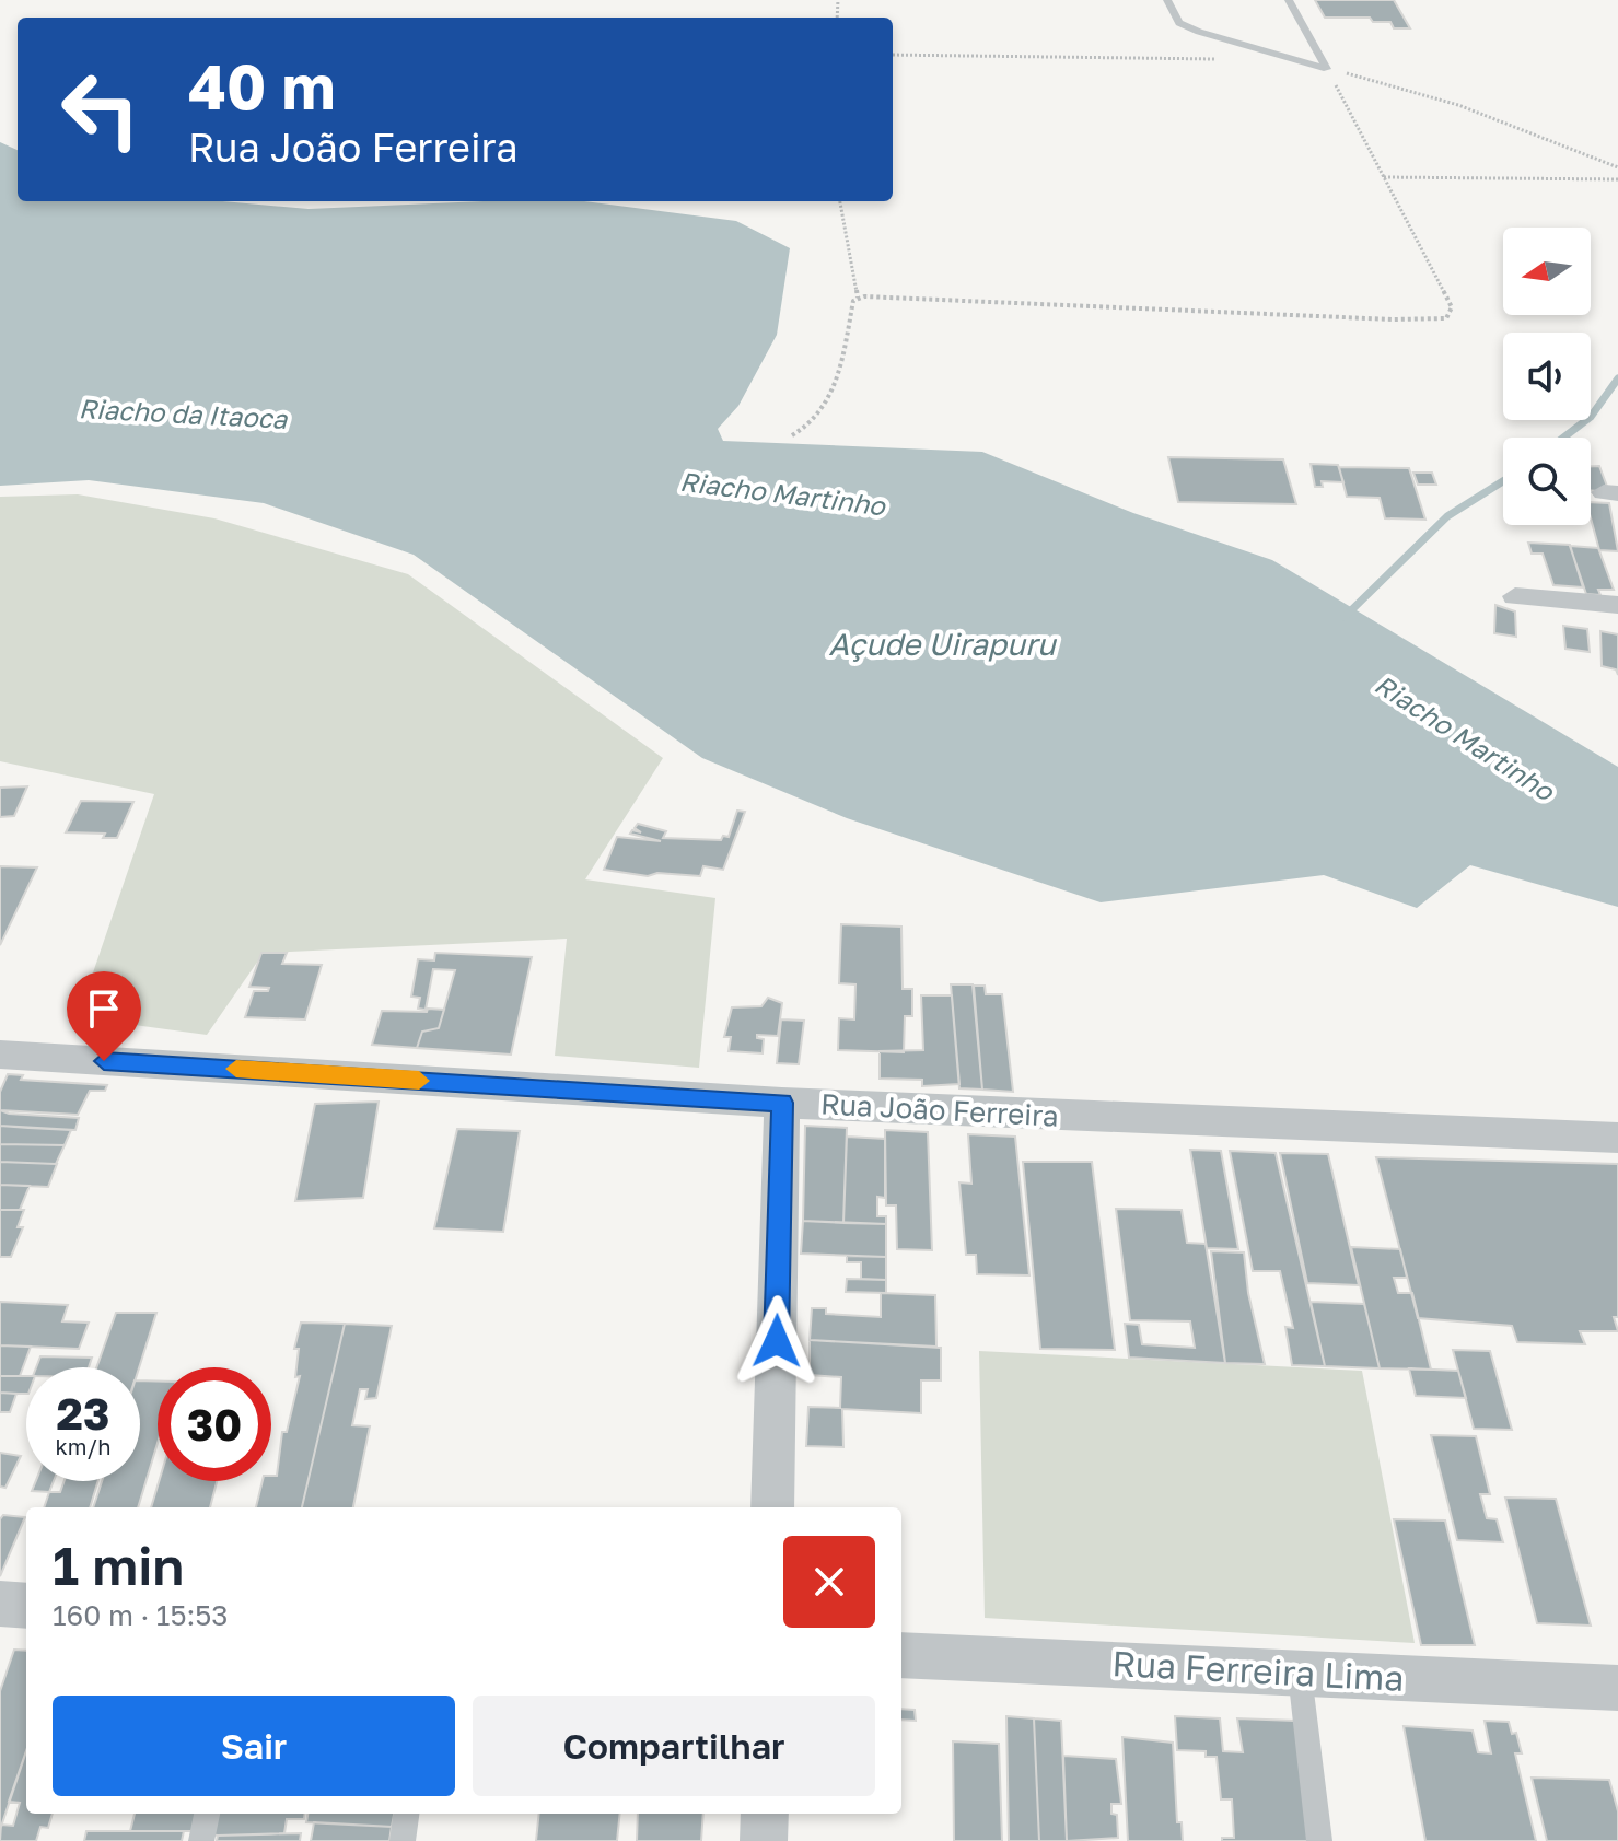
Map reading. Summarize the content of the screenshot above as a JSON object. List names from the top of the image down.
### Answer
{
  "streets": {
    "street": ["Rua João Ferreira", "Rua Ferreira Lima"]
  },
  "water": ["Riacho da Itaoca", "Riacho Martinho", "Açude Uirapuru"],
  "north": "left",
  "page": {
    "turn": ["40 m", "Rua João Ferreira"],
    "speed": "23 km/h",
    "limit": "30",
    "heading": ["1 min", "160 m · 15:53"],
    "buttons": ["Sair", "Compartilhar"]
  }
}
